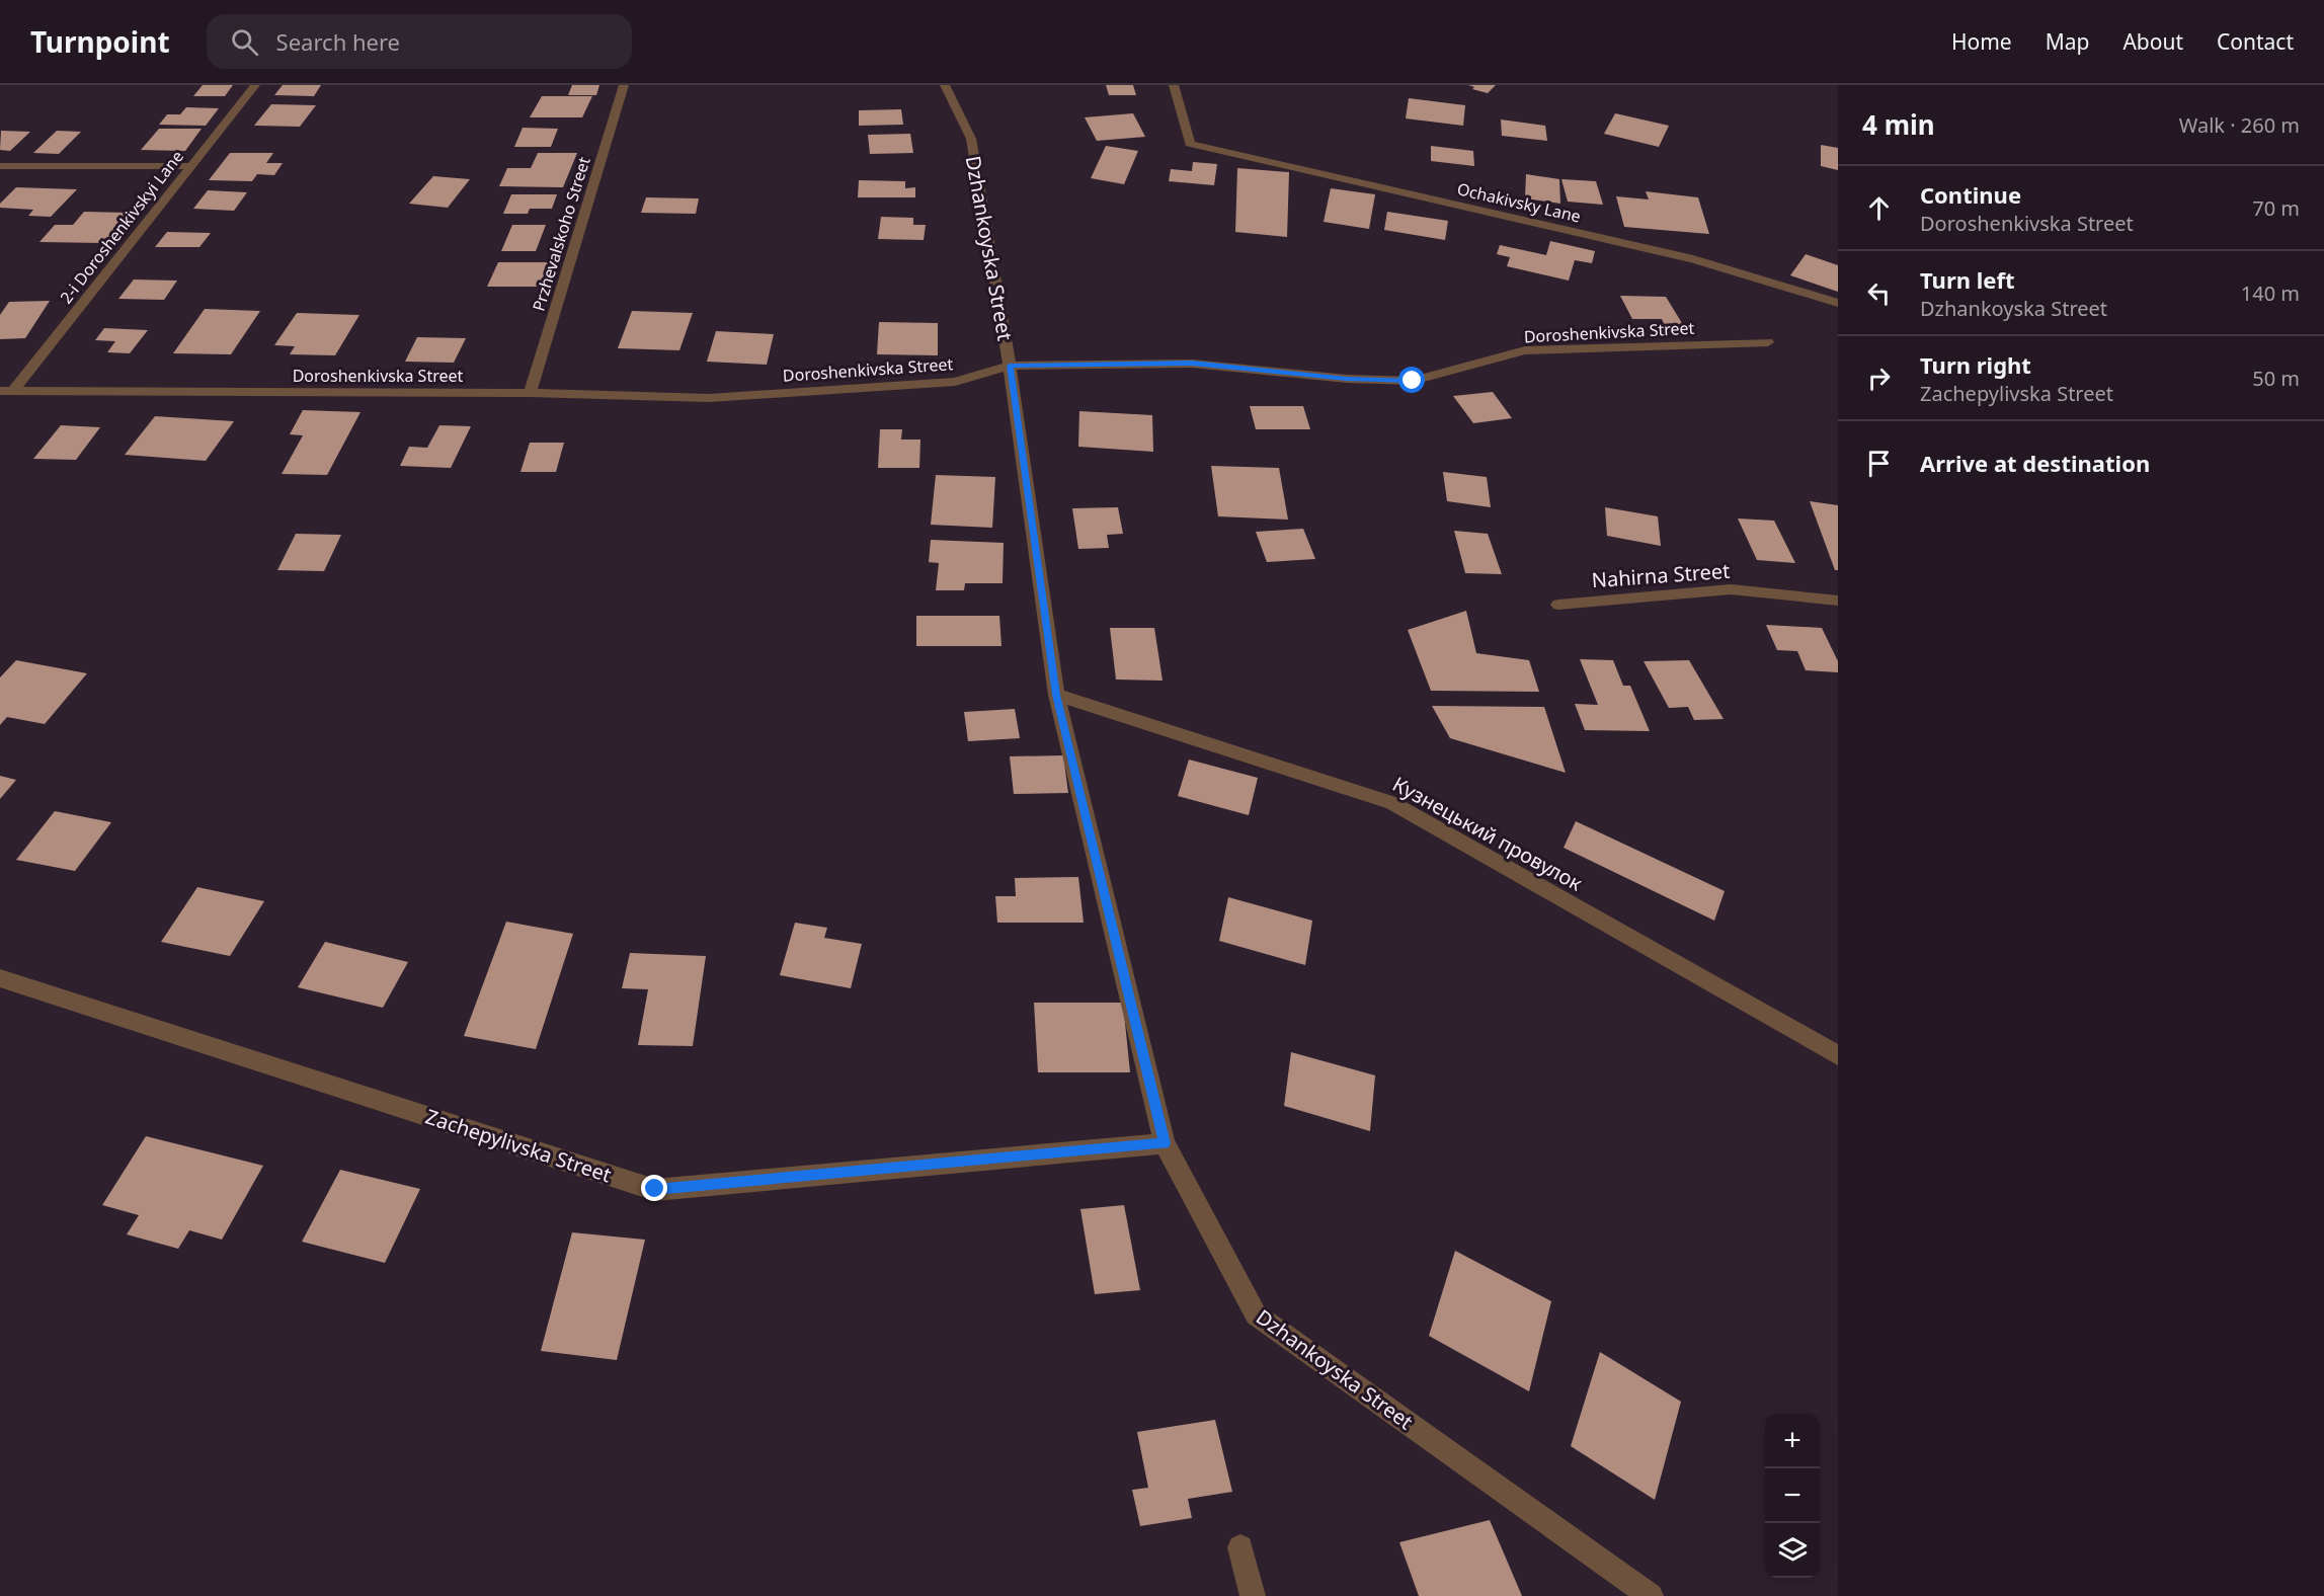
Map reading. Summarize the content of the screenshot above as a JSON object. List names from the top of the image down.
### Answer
{
  "streets": {
    "street": [
      "Ochakivsky Lane",
      "2-i Doroshenkivskyi Lane",
      "Przhevalskoho Street",
      "Dzhankoyska Street",
      "Doroshenkivska Street",
      "Nahirna Street",
      "Кузнецький провулок",
      "Zachepylivska Street"
    ]
  },
  "crossings": [
    ["2-i Doroshenkivskyi Lane", "Doroshenkivska Street"],
    ["Przhevalskoho Street", "Doroshenkivska Street"],
    ["Dzhankoyska Street", "Doroshenkivska Street"],
    ["Dzhankoyska Street", "Кузнецький провулок"],
    ["Dzhankoyska Street", "Zachepylivska Street"]
  ],
  "page": {
    "header": "Turnpoint",
    "search": "Search here",
    "nav": [
      "Home",
      "Map",
      "About",
      "Contact"
    ],
    "heading": ["4 min", "Walk · 260 m"],
    "list": [
      ["Continue", "Doroshenkivska Street", "70 m"],
      ["Turn left", "Dzhankoyska Street", "140 m"],
      ["Turn right", "Zachepylivska Street", "50 m"],
      "Arrive at destination"
    ],
    "map_buttons": ["+", "−"]
  }
}
